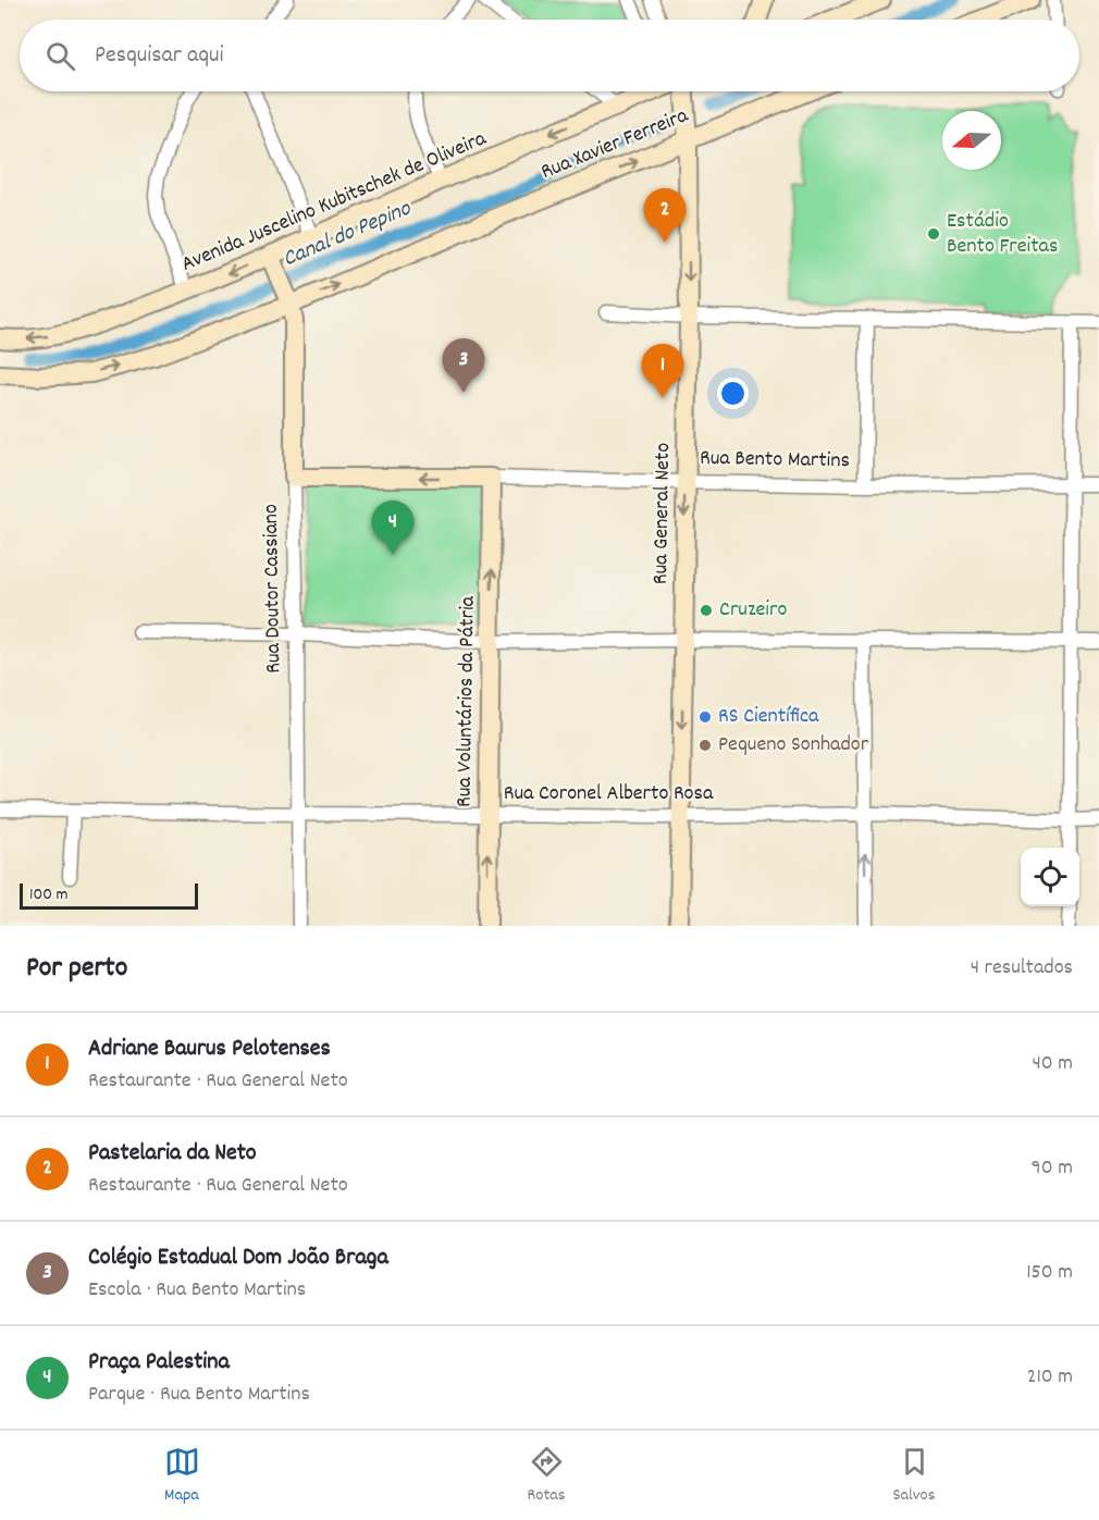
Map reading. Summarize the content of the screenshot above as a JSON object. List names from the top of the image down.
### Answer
{
  "streets": {
    "main road": [
      "Rua Xavier Ferreira",
      "Avenida Juscelino Kubitschek de Oliveira",
      "Rua Bento Martins",
      "Rua General Neto",
      "Rua Doutor Cassiano",
      "Rua Voluntários da Pátria"
    ],
    "street": ["Rua Coronel Alberto Rosa"]
  },
  "crossings": [
    ["Rua Xavier Ferreira", "Rua General Neto"],
    ["Rua Xavier Ferreira", "Rua Doutor Cassiano"],
    ["Avenida Juscelino Kubitschek de Oliveira", "Rua Doutor Cassiano"],
    ["Rua Bento Martins", "Rua General Neto"],
    ["Rua Bento Martins", "Rua Doutor Cassiano"],
    ["Rua Bento Martins", "Rua Voluntários da Pátria"],
    ["Rua General Neto", "Rua Coronel Alberto Rosa"],
    ["Rua Doutor Cassiano", "Rua Coronel Alberto Rosa"],
    ["Rua Voluntários da Pátria", "Rua Coronel Alberto Rosa"]
  ],
  "one_way": ["Rua Xavier Ferreira", "Rua General Neto", "Rua Voluntários da Pátria"],
  "water": ["Canal do Pepino"],
  "places": [
    "Estádio Bento Freitas",
    "Cruzeiro",
    "RS Científica",
    "Pequeno Sonhador"
  ],
  "scale_bar": "100 m",
  "north": "left",
  "page": {
    "search": "Pesquisar aqui",
    "pins": [
      "2",
      "3",
      "1",
      "4"
    ],
    "scale": "100 m",
    "heading": ["Por perto", "4 resultados"],
    "list": [
      {
        "mark": "1",
        "name": "Adriane Baurus Pelotenses",
        "note": "Restaurante · Rua General Neto",
        "value": "40 m"
      },
      {
        "mark": "2",
        "name": "Pastelaria da Neto",
        "note": "Restaurante · Rua General Neto",
        "value": "90 m"
      },
      {
        "mark": "3",
        "name": "Colégio Estadual Dom João Braga",
        "note": "Escola · Rua Bento Martins",
        "value": "150 m"
      },
      {
        "mark": "4",
        "name": "Praça Palestina",
        "note": "Parque · Rua Bento Martins",
        "value": "210 m"
      }
    ],
    "nav": ["Mapa", "Rotas", "Salvos"]
  }
}
